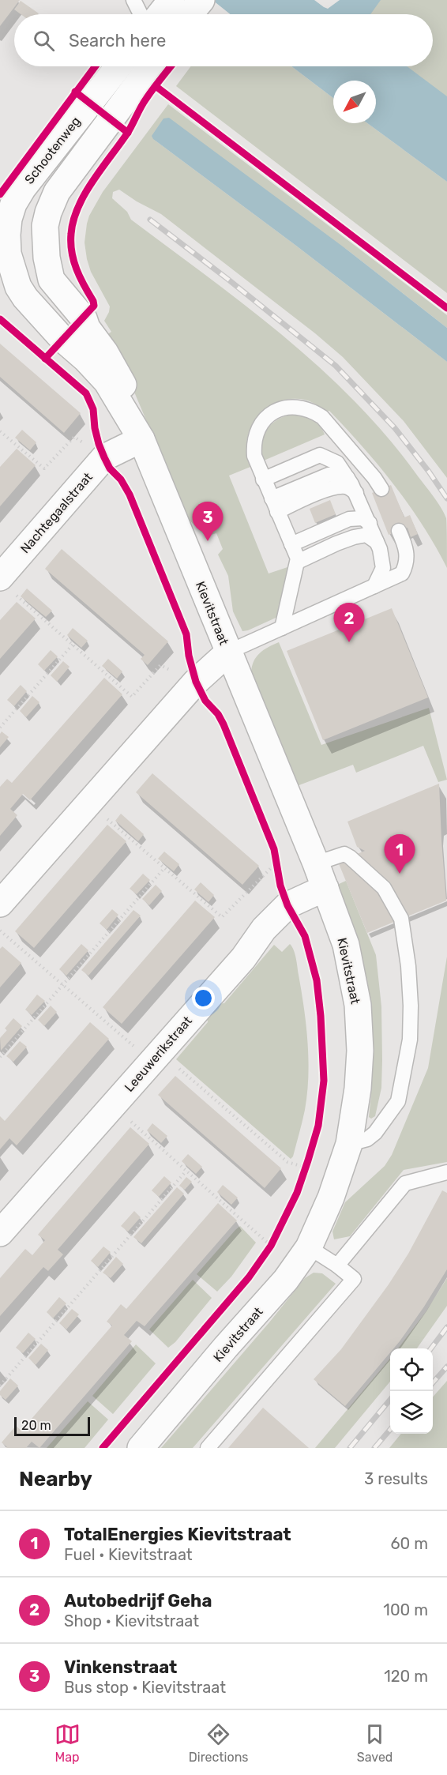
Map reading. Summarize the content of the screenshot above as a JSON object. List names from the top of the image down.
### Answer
{
  "streets": {
    "main road": [
      "Schootenweg",
      "Nachtegaalstraat",
      "Kievitstraat",
      "Leeuwerikstraat"
    ]
  },
  "crossings": [
    ["Schootenweg", "Kievitstraat"],
    ["Nachtegaalstraat", "Kievitstraat"],
    ["Kievitstraat", "Leeuwerikstraat"]
  ],
  "scale_bar": "20 m",
  "north": "bottom left",
  "page": {
    "search": "Search here",
    "pins": ["3", "2", "1"],
    "scale": "20 m",
    "heading": ["Nearby", "3 results"],
    "list": [
      {
        "mark": "1",
        "name": "TotalEnergies Kievitstraat",
        "note": "Fuel · Kievitstraat",
        "value": "60 m"
      },
      {
        "mark": "2",
        "name": "Autobedrijf Geha",
        "note": "Shop · Kievitstraat",
        "value": "100 m"
      },
      {
        "mark": "3",
        "name": "Vinkenstraat",
        "note": "Bus stop · Kievitstraat",
        "value": "120 m"
      }
    ],
    "nav": ["Map", "Directions", "Saved"]
  }
}
